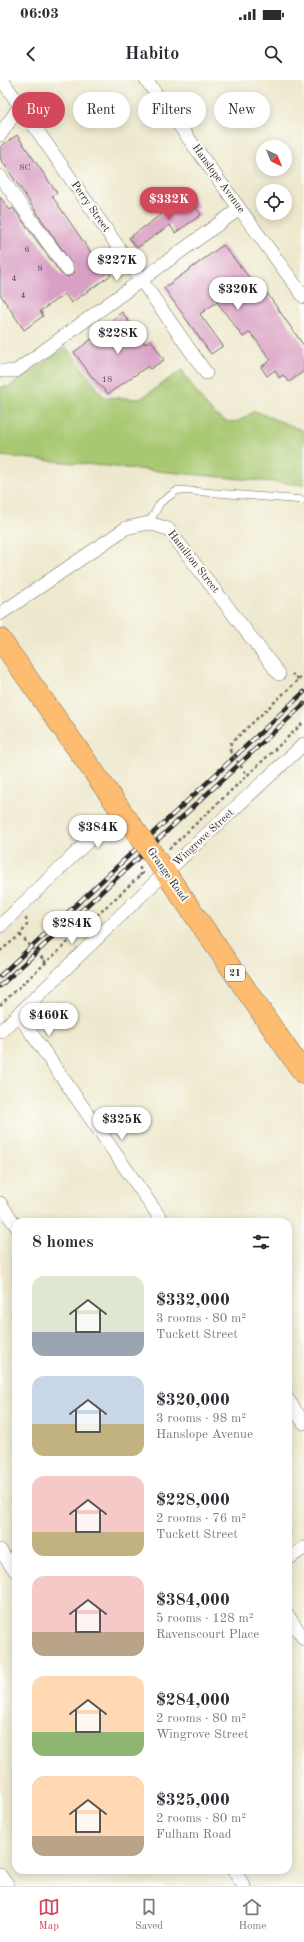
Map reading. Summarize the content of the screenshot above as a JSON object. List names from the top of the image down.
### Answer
{
  "streets": {
    "main road": ["Grange Road", "21"],
    "street": [
      "Hanslope Avenue",
      "Perry Street",
      "Hamilton Street",
      "Wingrove Street"
    ]
  },
  "crossings": [
    ["Wingrove Street", "Grange Road"]
  ],
  "house_numbers": [
    "8C",
    "6",
    "8",
    "4",
    "4",
    "18"
  ],
  "north": "bottom right",
  "page": {
    "status": "06:03",
    "header": "Habito",
    "chip": [
      "Buy",
      "Rent",
      "Filters",
      "New"
    ],
    "price": [
      "$332K",
      "$227K",
      "$320K",
      "$228K",
      "$384K",
      "$284K",
      "$460K",
      "$325K"
    ],
    "heading": "8 homes",
    "list": [
      {
        "name": "$332,000",
        "note": "3 rooms · 80 m² · Tuckett Street"
      },
      {
        "name": "$320,000",
        "note": "3 rooms · 98 m² · Hanslope Avenue"
      },
      {
        "name": "$228,000",
        "note": "2 rooms · 76 m² · Tuckett Street"
      },
      {
        "name": "$384,000",
        "note": "5 rooms · 128 m² · Ravenscourt Place"
      },
      {
        "name": "$284,000",
        "note": "2 rooms · 80 m² · Wingrove Street"
      },
      {
        "name": "$325,000",
        "note": "2 rooms · 80 m² · Fulham Road"
      }
    ],
    "tabs": ["Map", "Saved", "Home"]
  }
}
